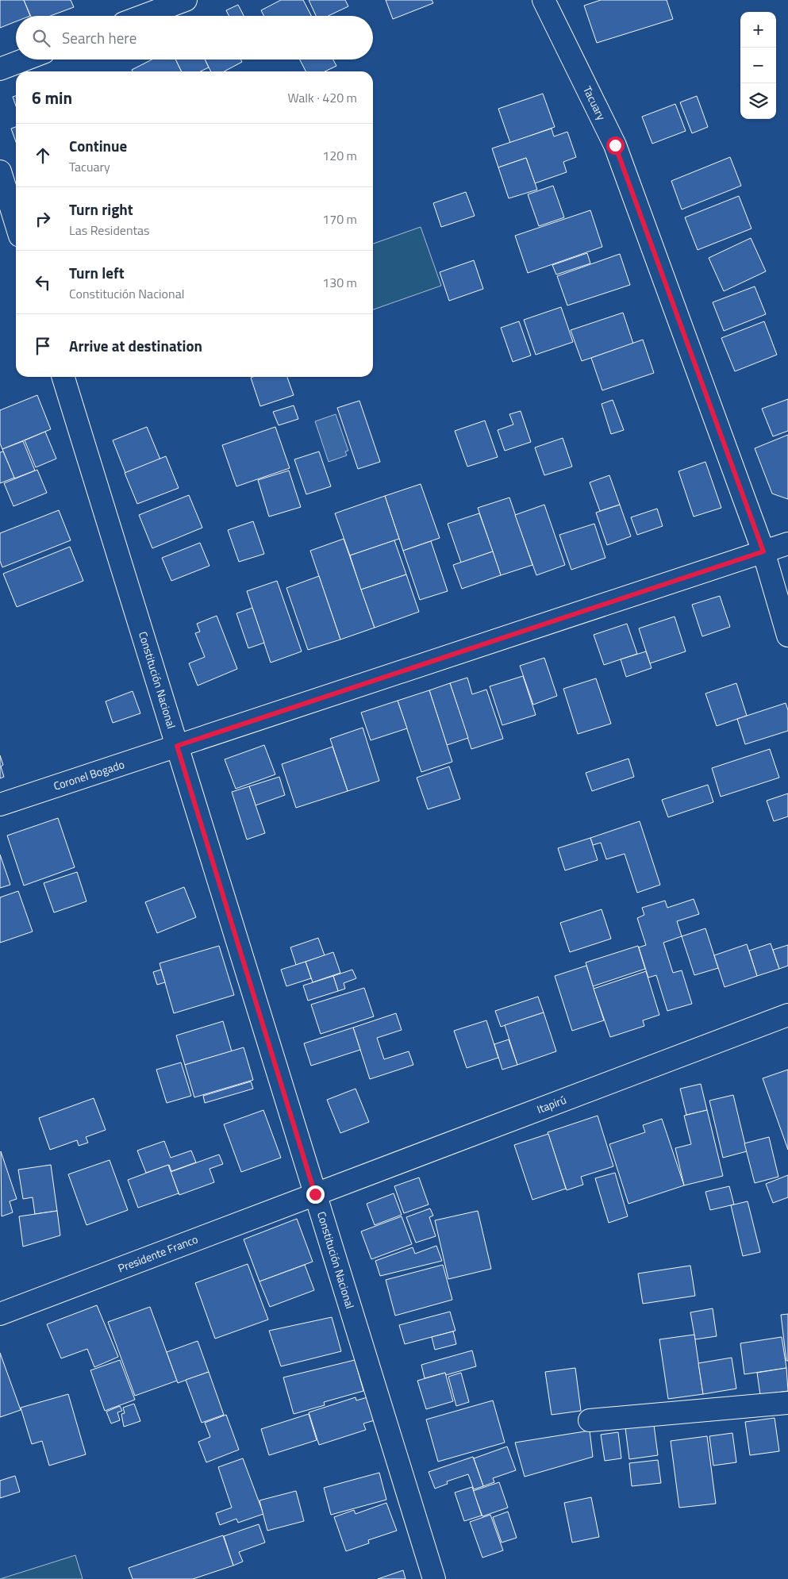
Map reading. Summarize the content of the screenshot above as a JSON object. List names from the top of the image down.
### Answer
{
  "streets": {
    "street": [
      "Tacuary",
      "Constitución Nacional",
      "Coronel Bogado",
      "Itapirú",
      "Presidente Franco"
    ]
  },
  "crossings": [
    ["Tacuary", "Coronel Bogado"],
    ["Constitución Nacional", "Coronel Bogado"],
    ["Constitución Nacional", "Itapirú"],
    ["Constitución Nacional", "Presidente Franco"],
    ["Itapirú", "Presidente Franco"]
  ],
  "page": {
    "map_buttons": ["+", "−"],
    "search": "Search here",
    "heading": ["6 min", "Walk · 420 m"],
    "list": [
      ["Continue", "Tacuary", "120 m"],
      ["Turn right", "Las Residentas", "170 m"],
      ["Turn left", "Constitución Nacional", "130 m"],
      "Arrive at destination"
    ]
  }
}
